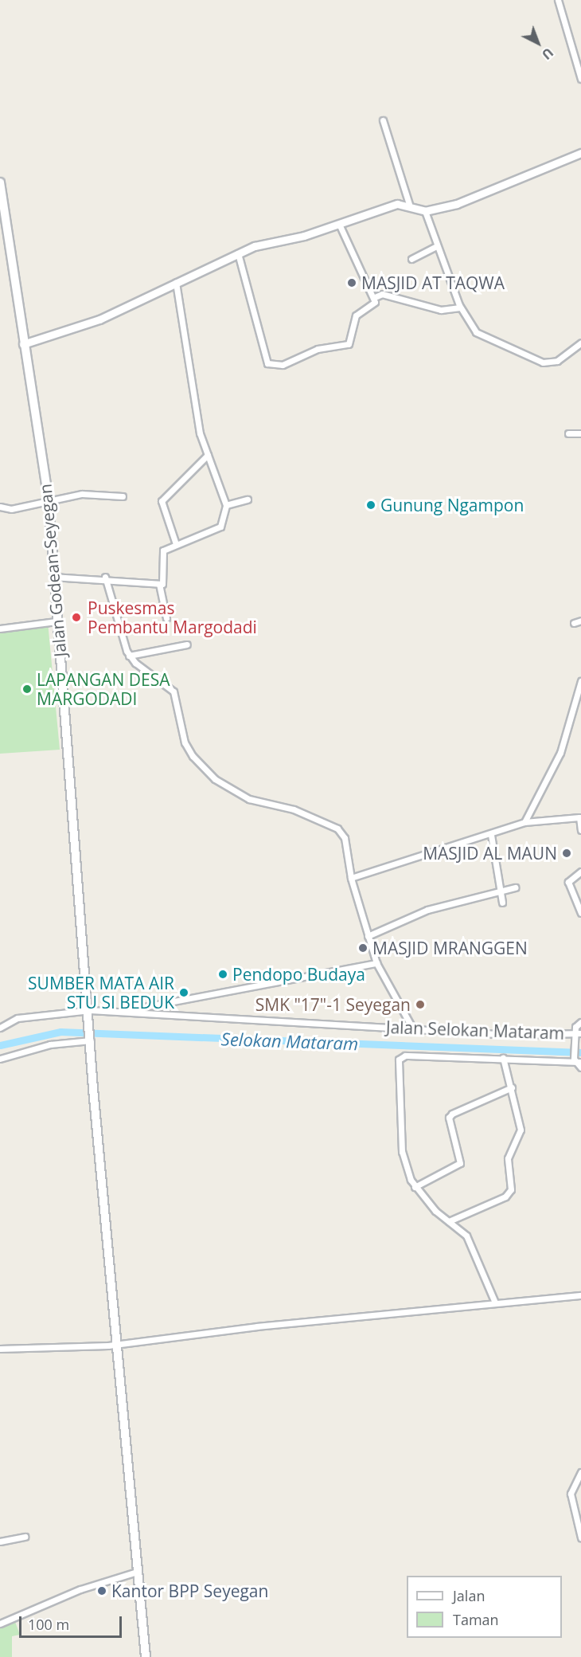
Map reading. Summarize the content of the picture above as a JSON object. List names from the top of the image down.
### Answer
{
  "streets": {
    "main road": ["Jalan Godean-Seyegan"],
    "street": ["Jalan Selokan Mataram"]
  },
  "crossings": [
    ["Jalan Godean-Seyegan", "Jalan Selokan Mataram"]
  ],
  "water": ["Selokan Mataram"],
  "places": [
    "MASJID AT TAQWA",
    "Gunung Ngampon",
    "Puskesmas Pembantu Margodadi",
    "LAPANGAN DESA MARGODADI",
    "MASJID AL MAUN",
    "MASJID MRANGGEN",
    "Pendopo Budaya",
    "SUMBER MATA AIR STU SI BEDUK",
    "SMK \"17\"-1 Seyegan",
    "Kantor BPP Seyegan"
  ],
  "legend": ["Jalan", "Taman"],
  "scale_bar": "100 m",
  "north": "bottom right"
}
